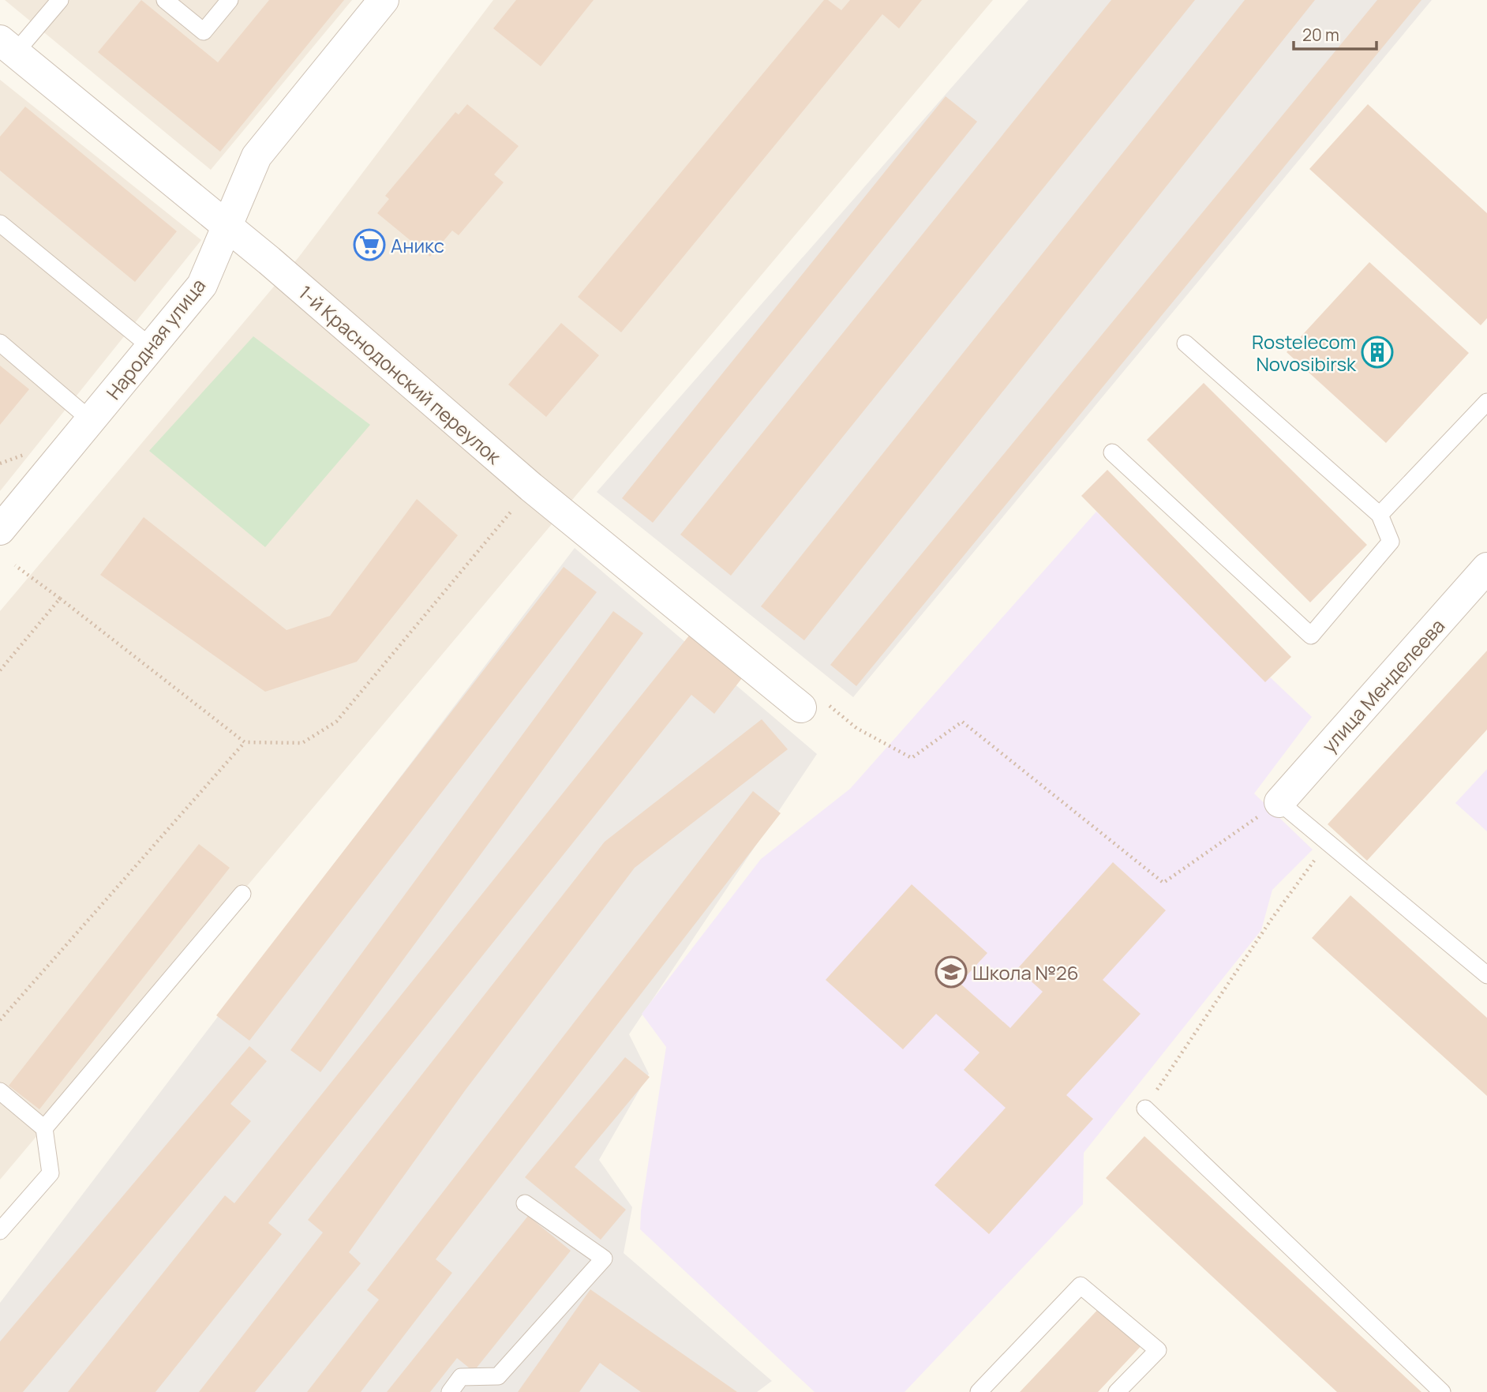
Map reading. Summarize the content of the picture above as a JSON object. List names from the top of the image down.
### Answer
{
  "streets": {
    "street": ["Народная улица", "1-й Краснодонский переулок", "улица Менделеева"]
  },
  "crossings": [
    ["Народная улица", "1-й Краснодонский переулок"]
  ],
  "places": {
    "supermarket": ["Аникс"],
    "building": ["Rostelecom Novosibirsk"],
    "school or university": ["Школа №26"]
  },
  "scale_bar": "20 m"
}
